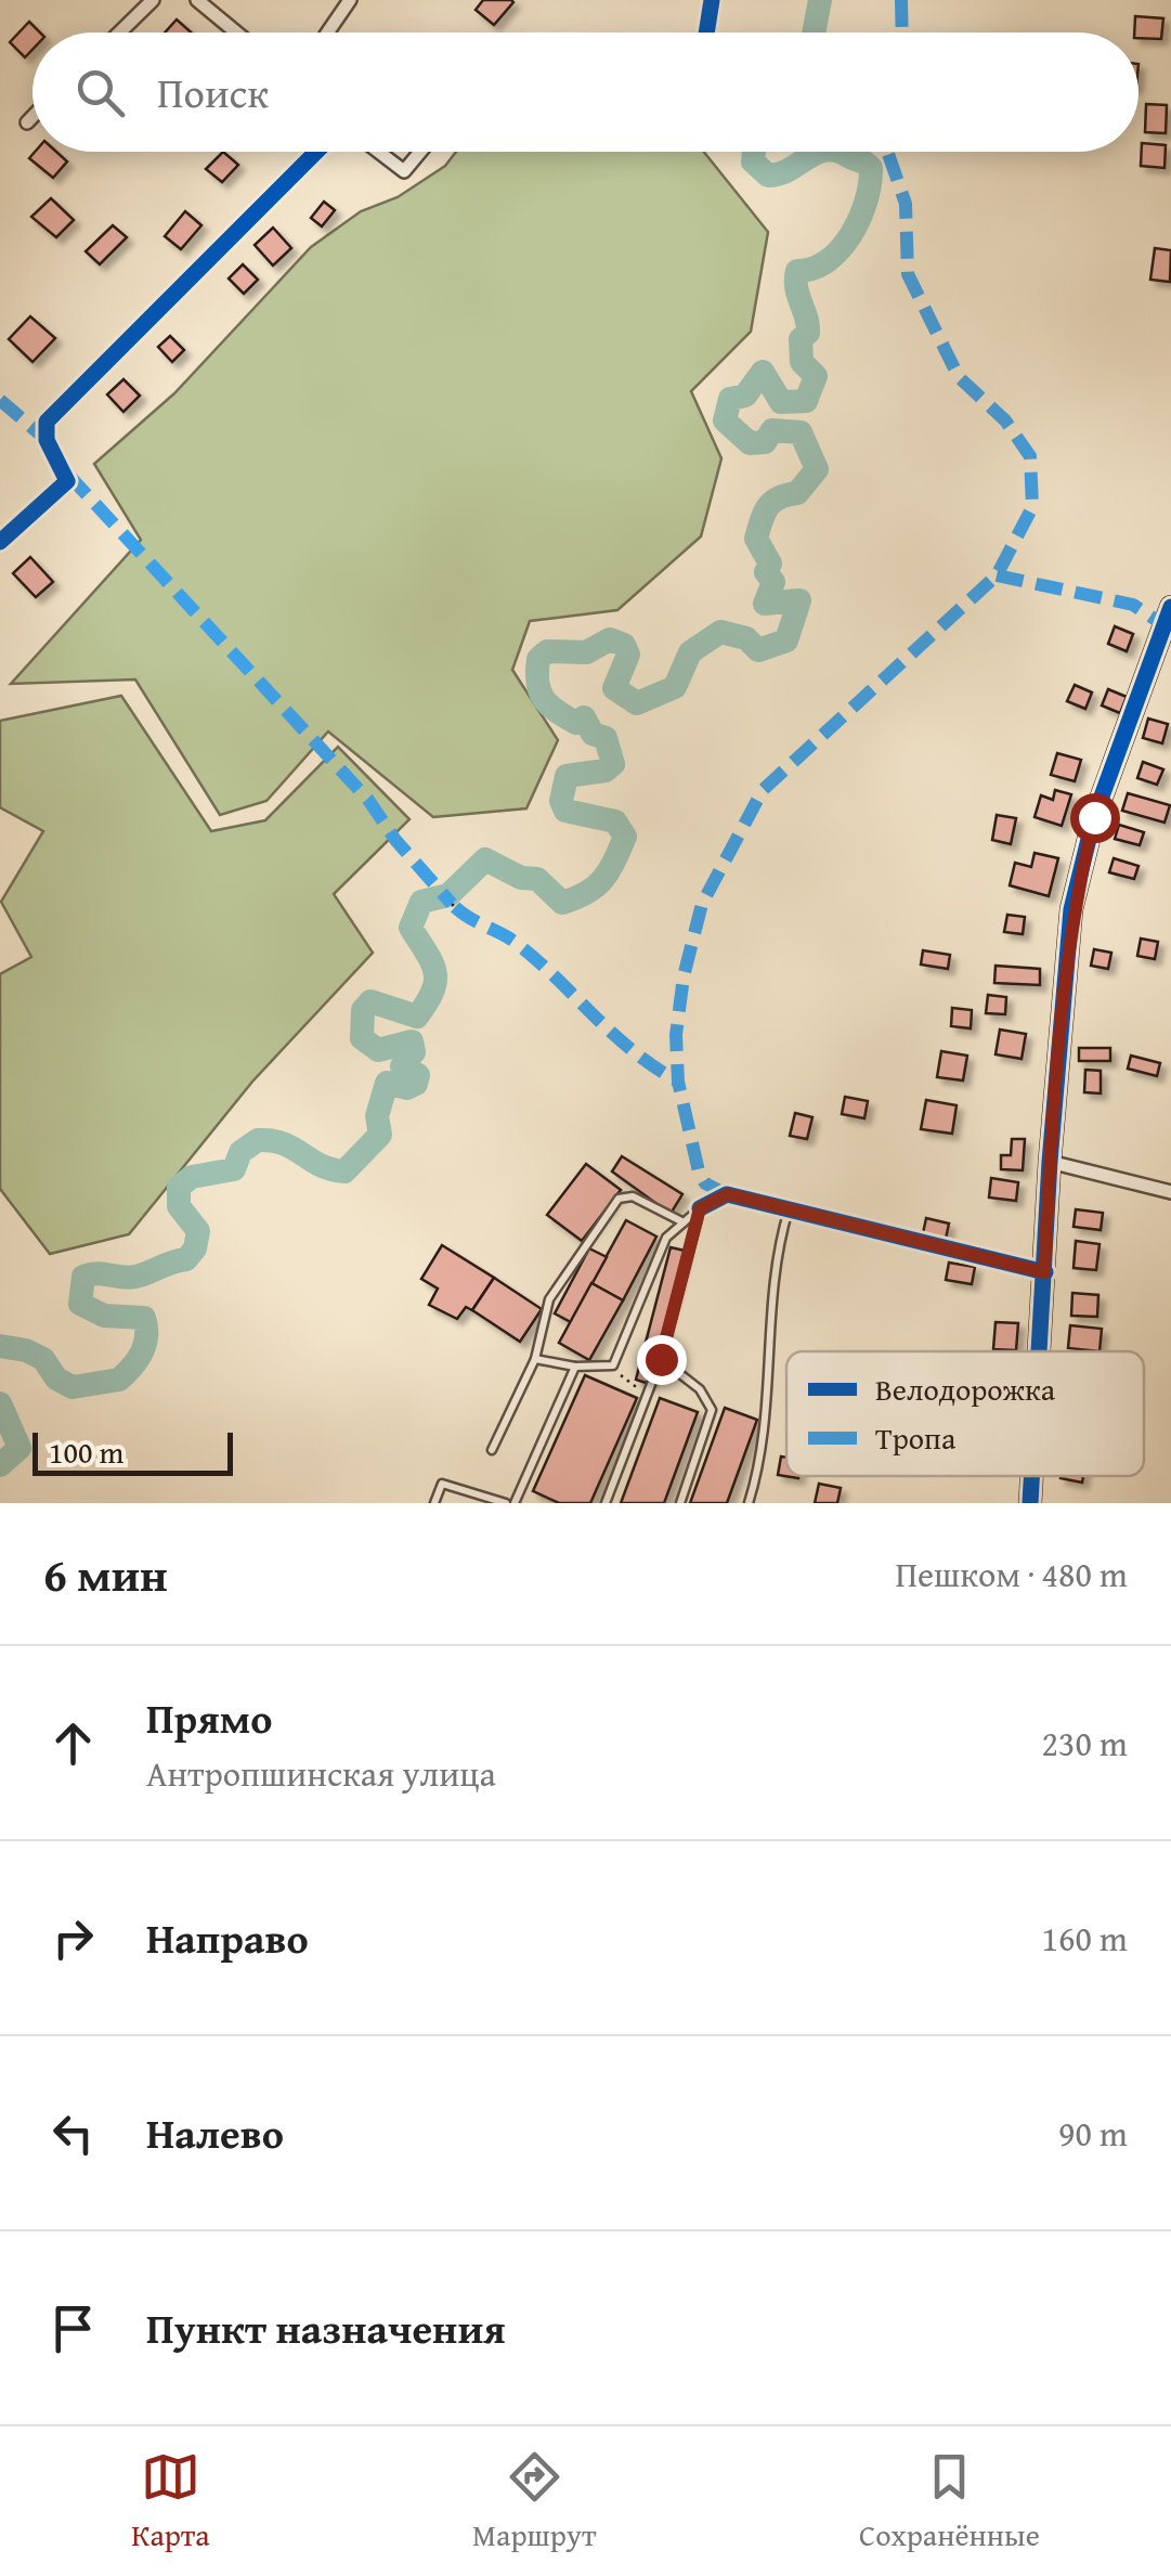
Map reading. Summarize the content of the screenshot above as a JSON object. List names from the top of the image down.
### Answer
{
  "legend": ["Велодорожка", "Тропа"],
  "scale_bar": "100 m",
  "page": {
    "search": "Поиск",
    "scale": "100 m",
    "heading": ["6 мин", "Пешком · 480 m"],
    "list": [
      ["Прямо", "Антропшинская улица", "230 m"],
      ["Направо", "160 m"],
      ["Налево", "90 m"],
      "Пункт назначения"
    ],
    "nav": ["Карта", "Маршрут", "Сохранённые"]
  }
}
